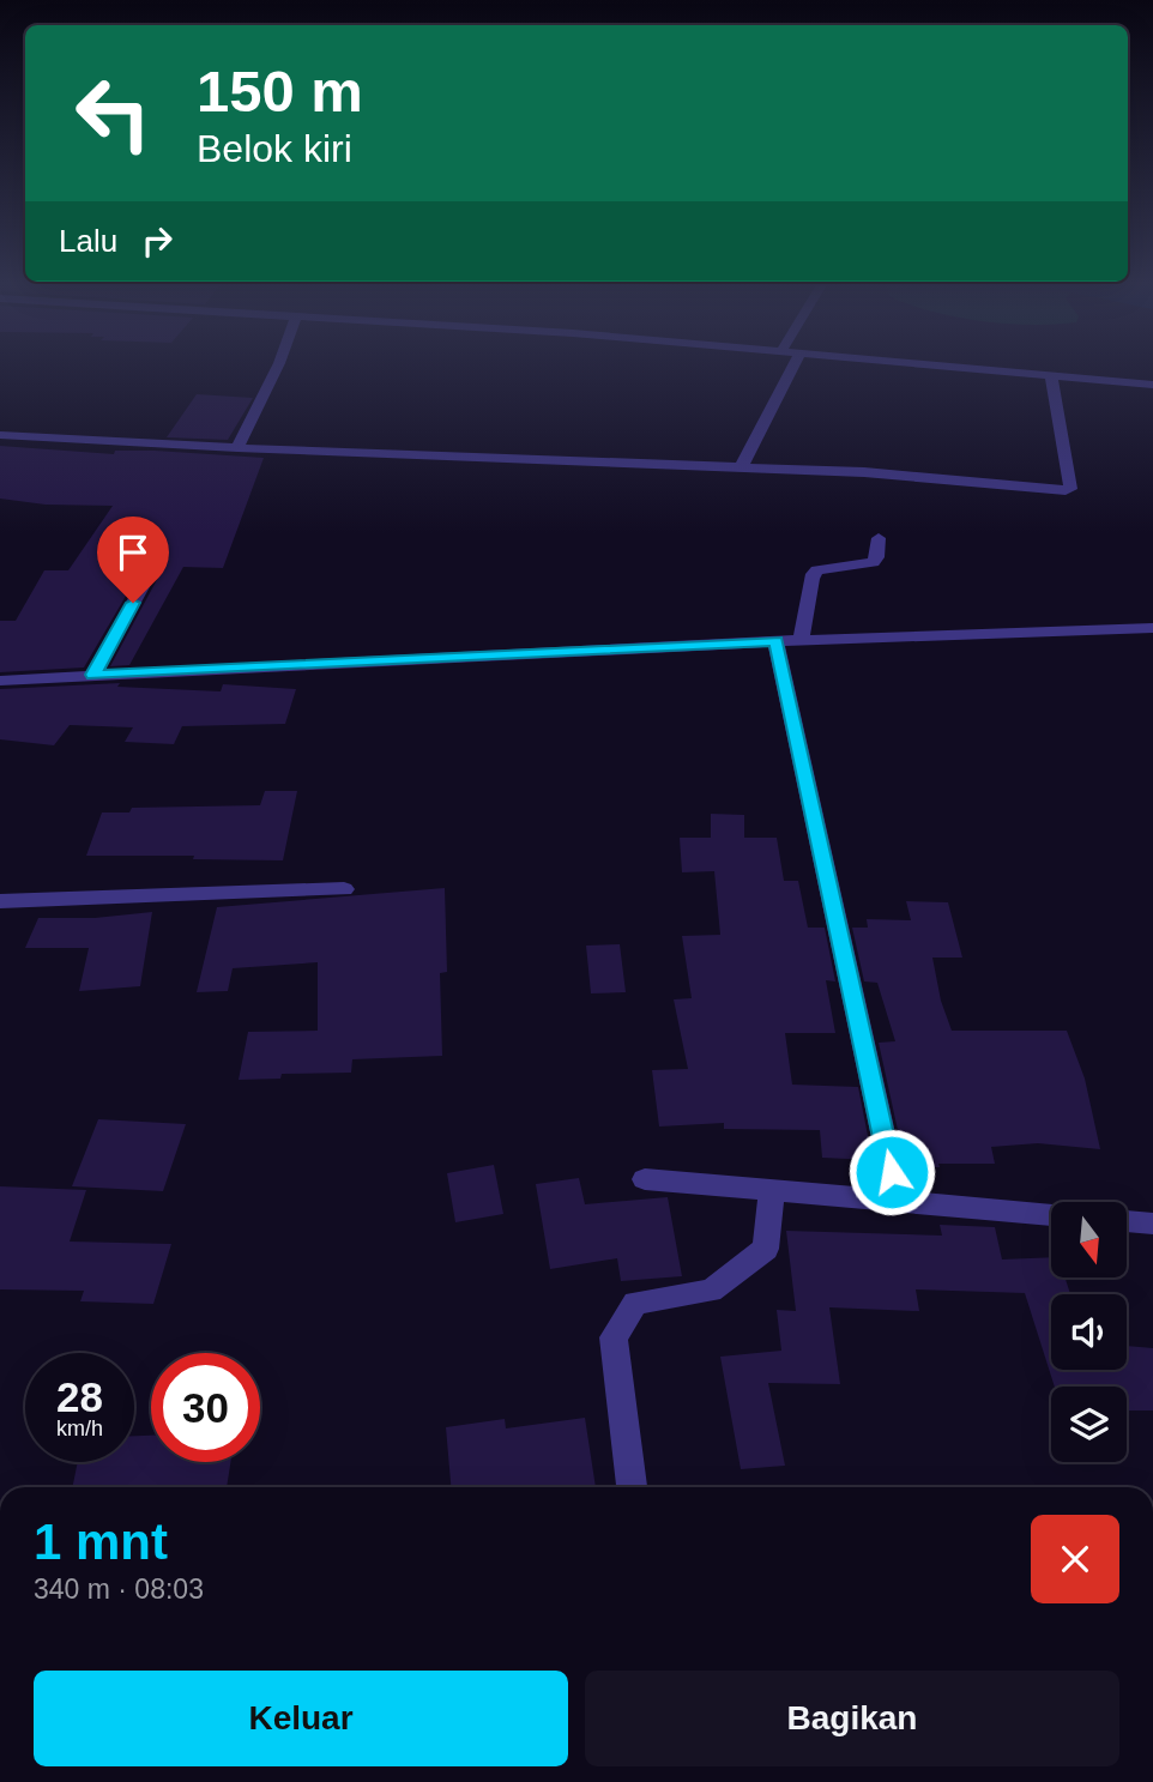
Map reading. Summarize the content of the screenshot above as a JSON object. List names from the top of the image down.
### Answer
{
  "north": "bottom",
  "page": {
    "turn": ["150 m", "Belok kiri"],
    "then": "Lalu",
    "speed": "28 km/h",
    "limit": "30",
    "heading": ["1 mnt", "340 m · 08:03"],
    "buttons": ["Keluar", "Bagikan"]
  }
}
